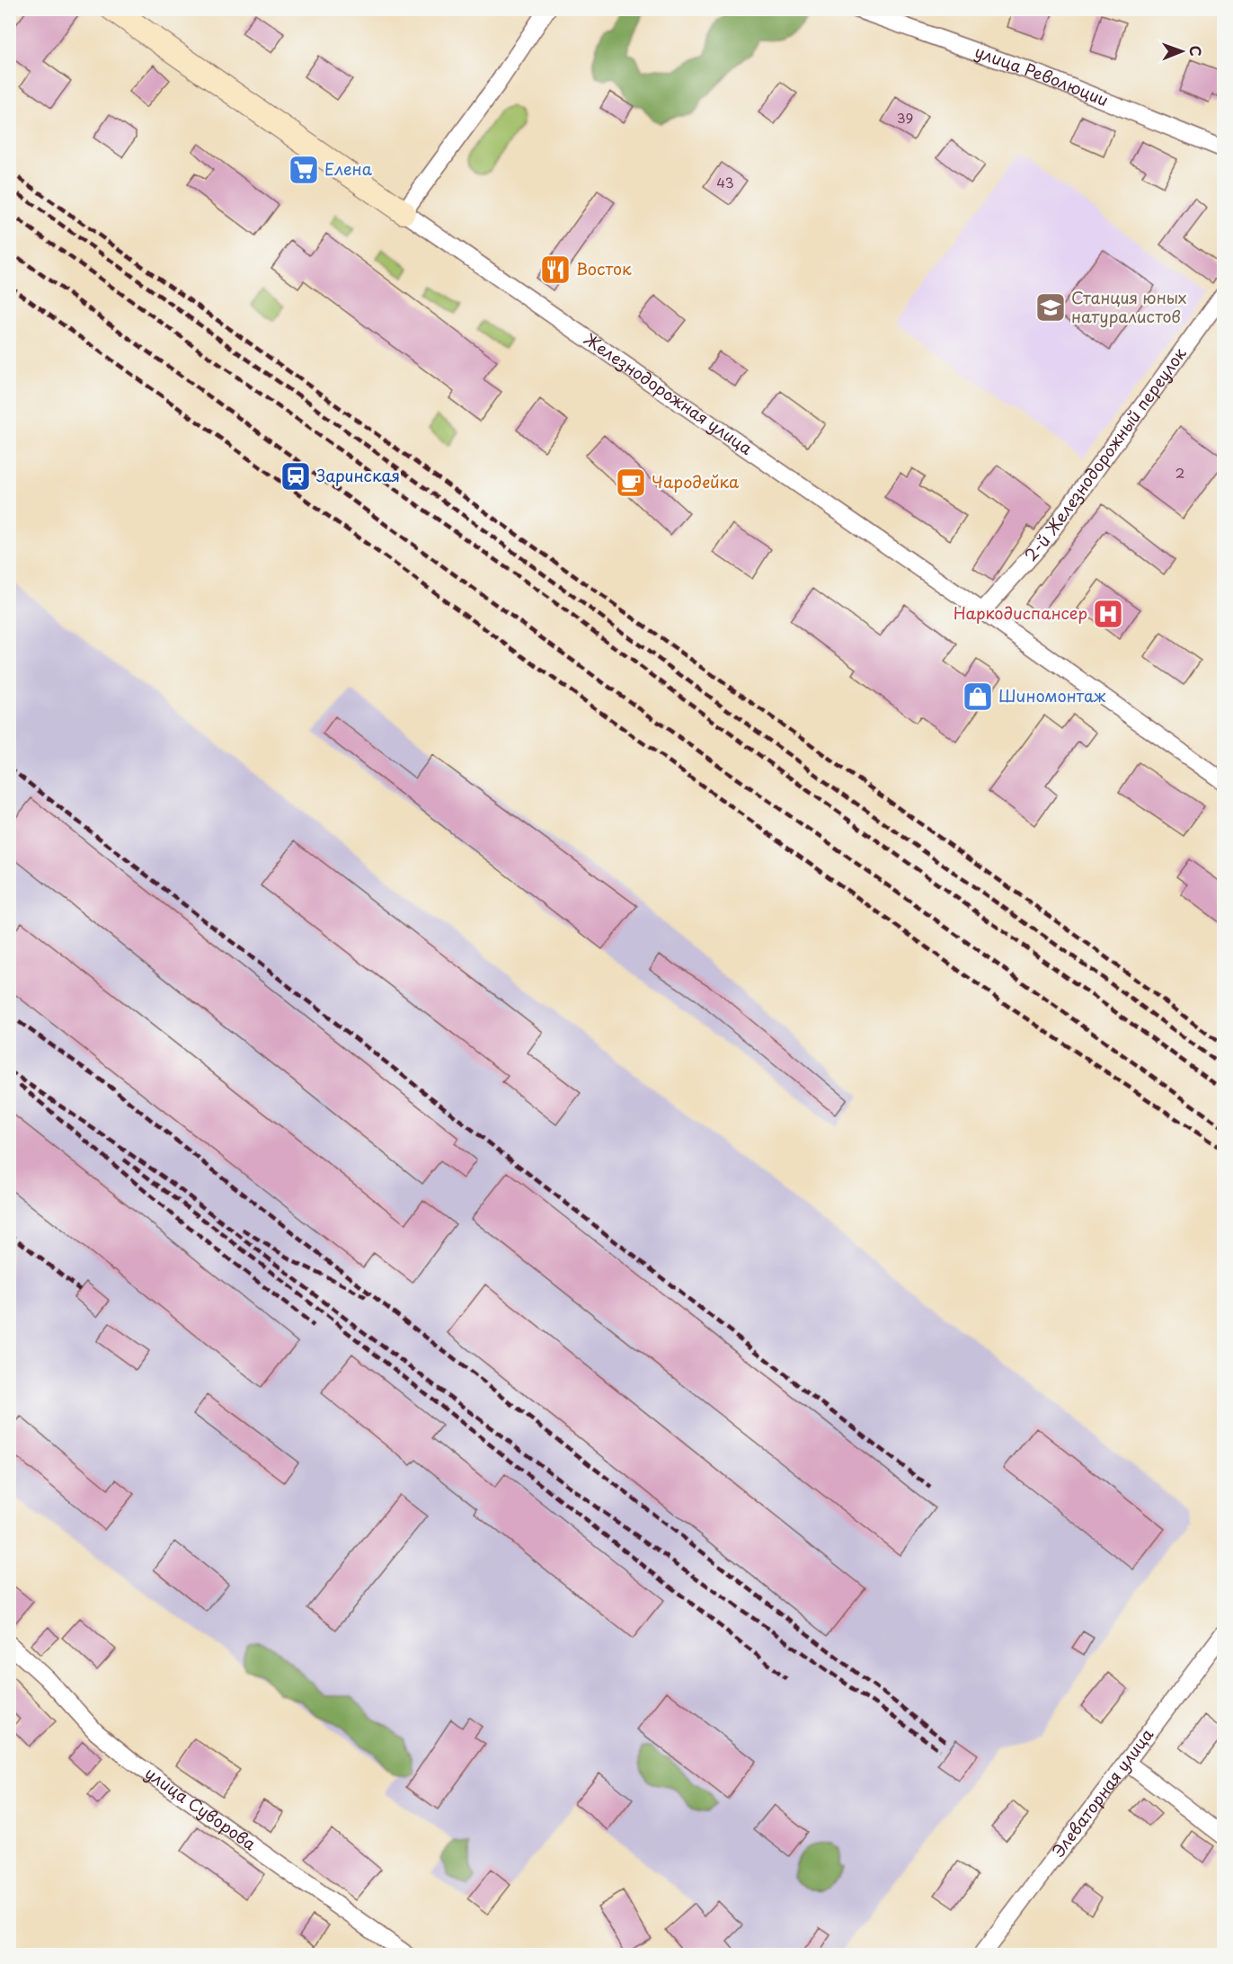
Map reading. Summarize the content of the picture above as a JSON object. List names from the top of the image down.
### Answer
{
  "streets": {
    "street": [
      "улица Революции",
      "Железнодорожная улица",
      "2-й Железнодорожный переулок",
      "Элеваторная улица",
      "улица Суворова"
    ]
  },
  "crossings": [
    ["Железнодорожная улица", "2-й Железнодорожный переулок"]
  ],
  "places": {
    "supermarket": ["Елена"],
    "restaurant": ["Восток"],
    "school or university": ["Станция юных натуралистов"],
    "station": ["Заринская"],
    "cafe": ["Чародейка"],
    "hospital": ["Наркодиспансер"],
    "shop": ["Шиномонтаж"]
  },
  "house_numbers": ["39", "43", "2"],
  "north": "right"
}
